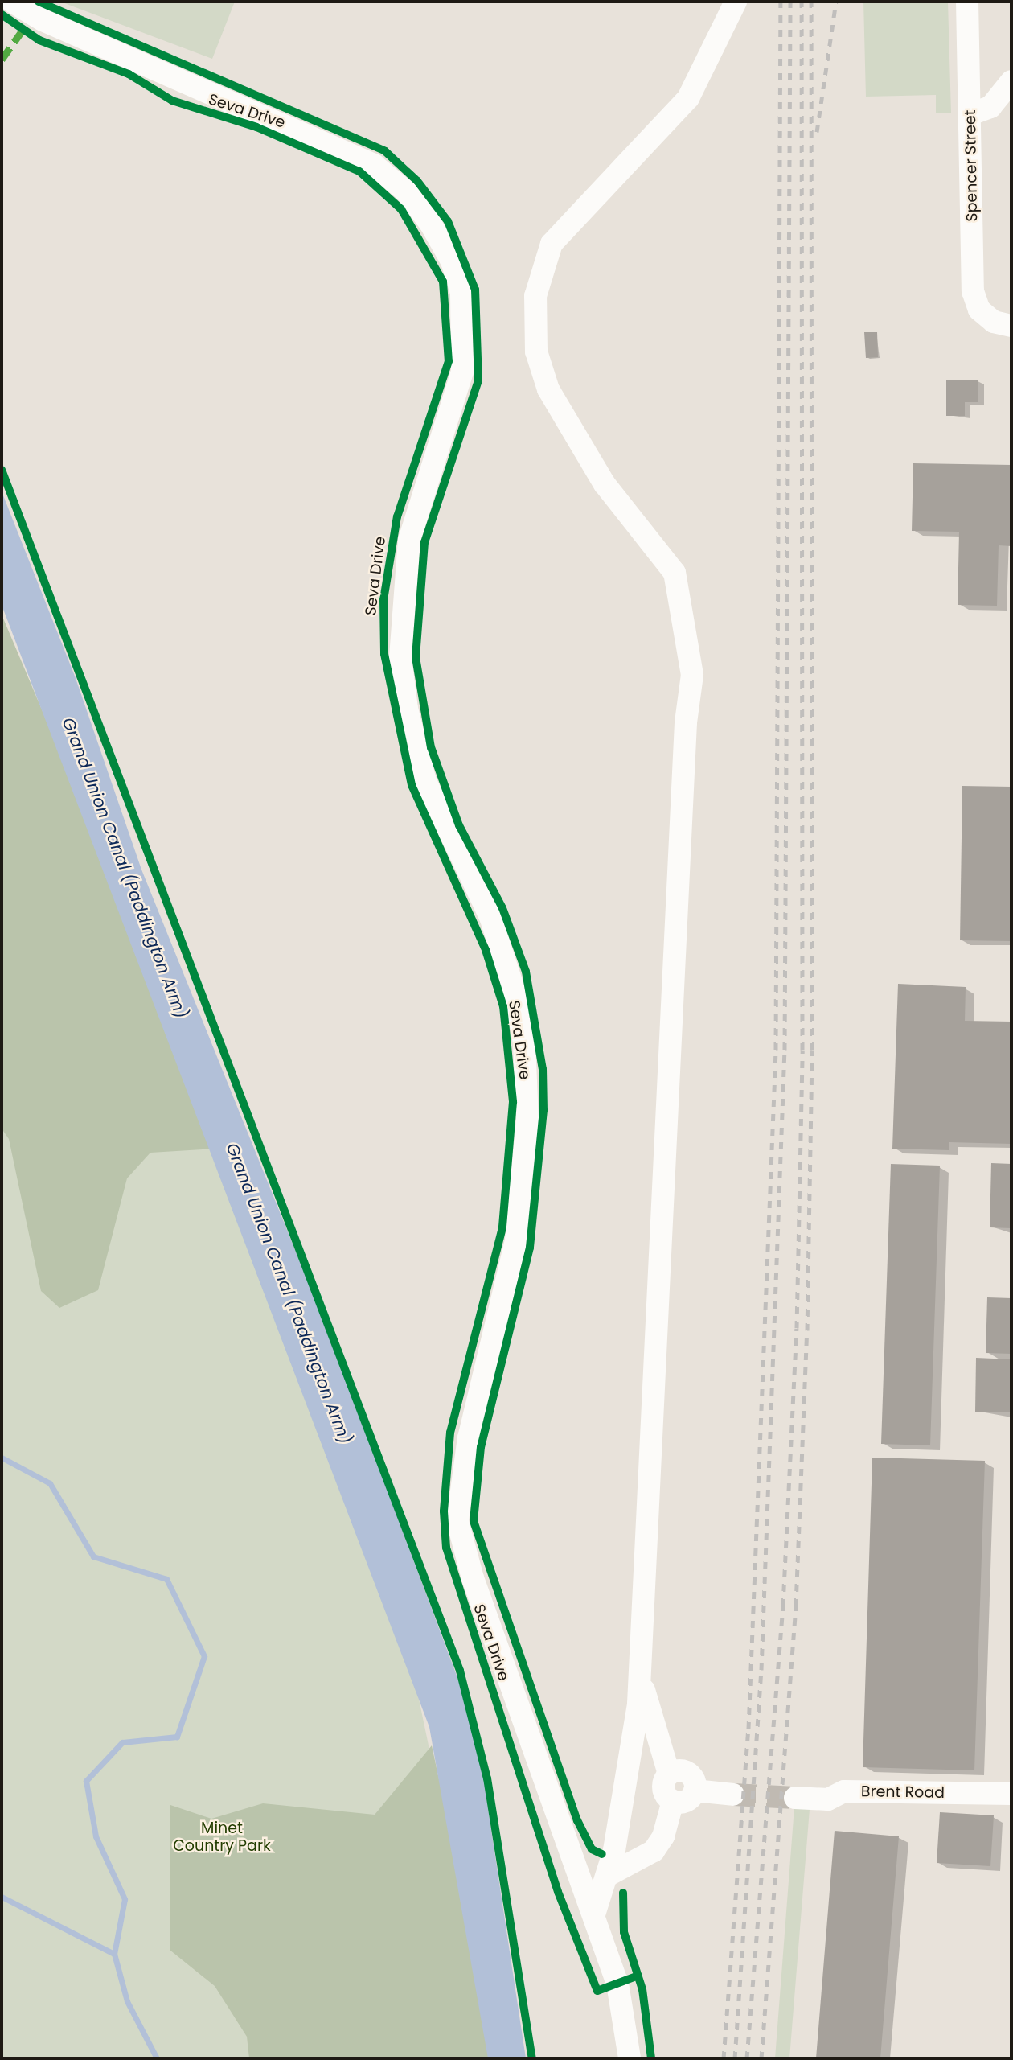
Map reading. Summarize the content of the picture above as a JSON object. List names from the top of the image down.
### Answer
{
  "streets": {
    "street": ["Seva Drive", "Spencer Street", "Brent Road"]
  },
  "water": ["Grand Union Canal (Paddington Arm)"],
  "parks": ["Minet Country Park"]
}
